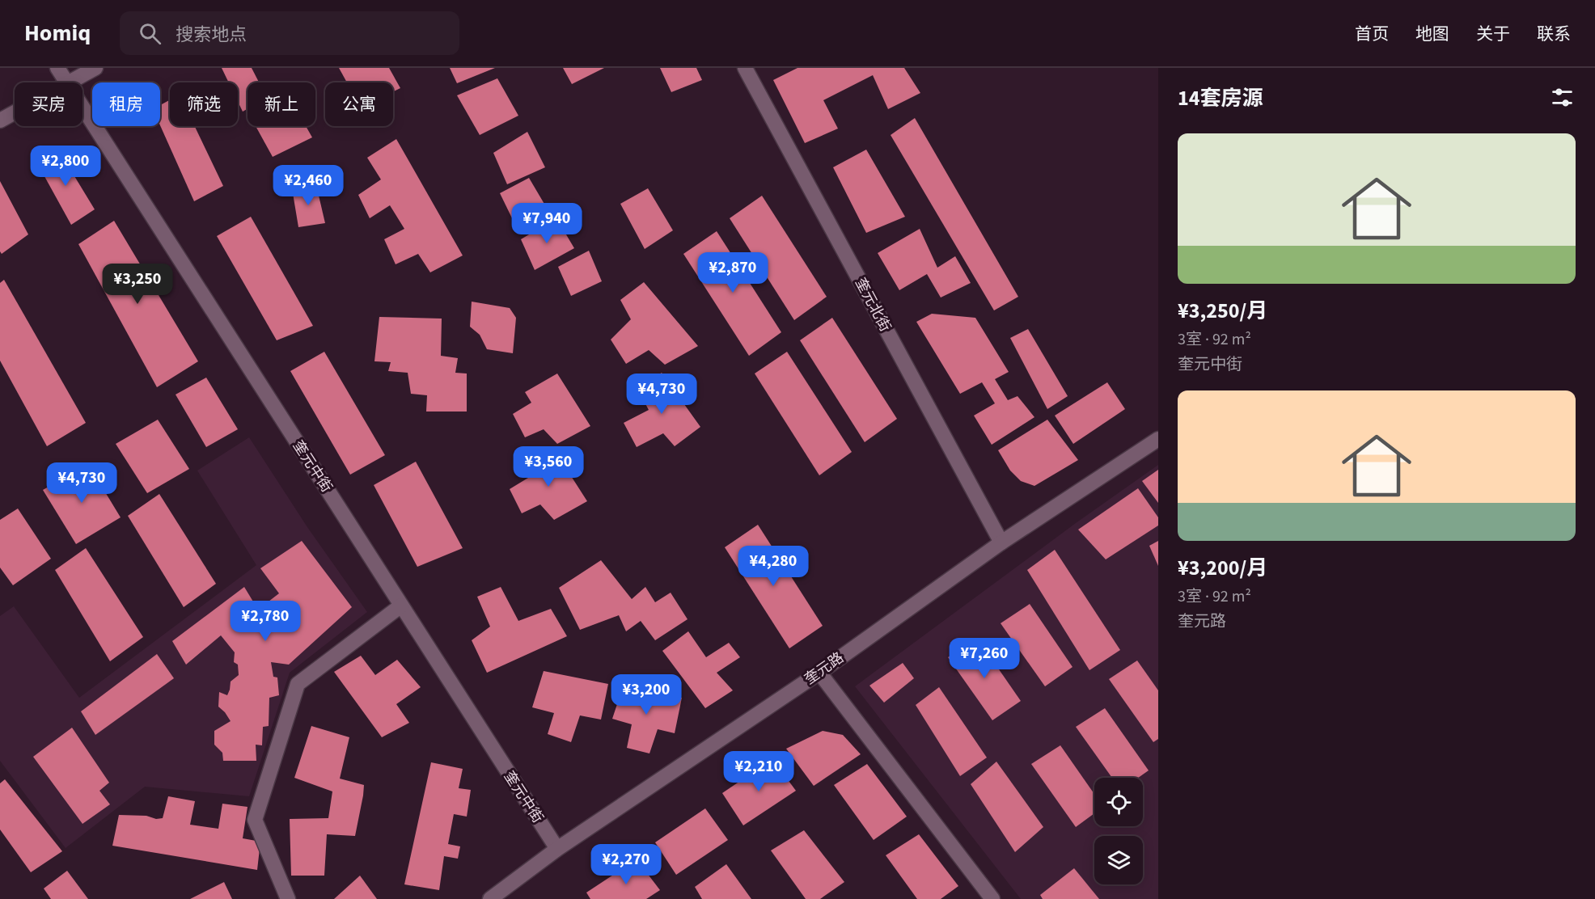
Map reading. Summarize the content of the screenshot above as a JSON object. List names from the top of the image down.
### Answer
{
  "streets": {
    "street": ["奎元北街", "奎元中街", "奎元路"]
  },
  "crossings": [
    ["奎元北街", "奎元路"],
    ["奎元中街", "奎元路"]
  ],
  "page": {
    "header": "Homiq",
    "search": "搜索地点",
    "nav": [
      "首页",
      "地图",
      "关于",
      "联系"
    ],
    "heading": "14套房源",
    "chip": [
      "买房",
      "租房",
      "筛选",
      "新上",
      "公寓"
    ],
    "list": [
      {
        "name": "¥3,250/月",
        "note": "3室 · 92 m² · 奎元中街"
      },
      {
        "name": "¥3,200/月",
        "note": "3室 · 92 m² · 奎元路"
      }
    ],
    "price": [
      "¥2,800",
      "¥2,460",
      "¥7,940",
      "¥2,870",
      "¥3,250",
      "¥4,730",
      "¥3,560",
      "¥4,730",
      "¥4,280",
      "¥2,780",
      "¥7,260",
      "¥3,200",
      "¥2,210",
      "¥2,270"
    ]
  }
}
